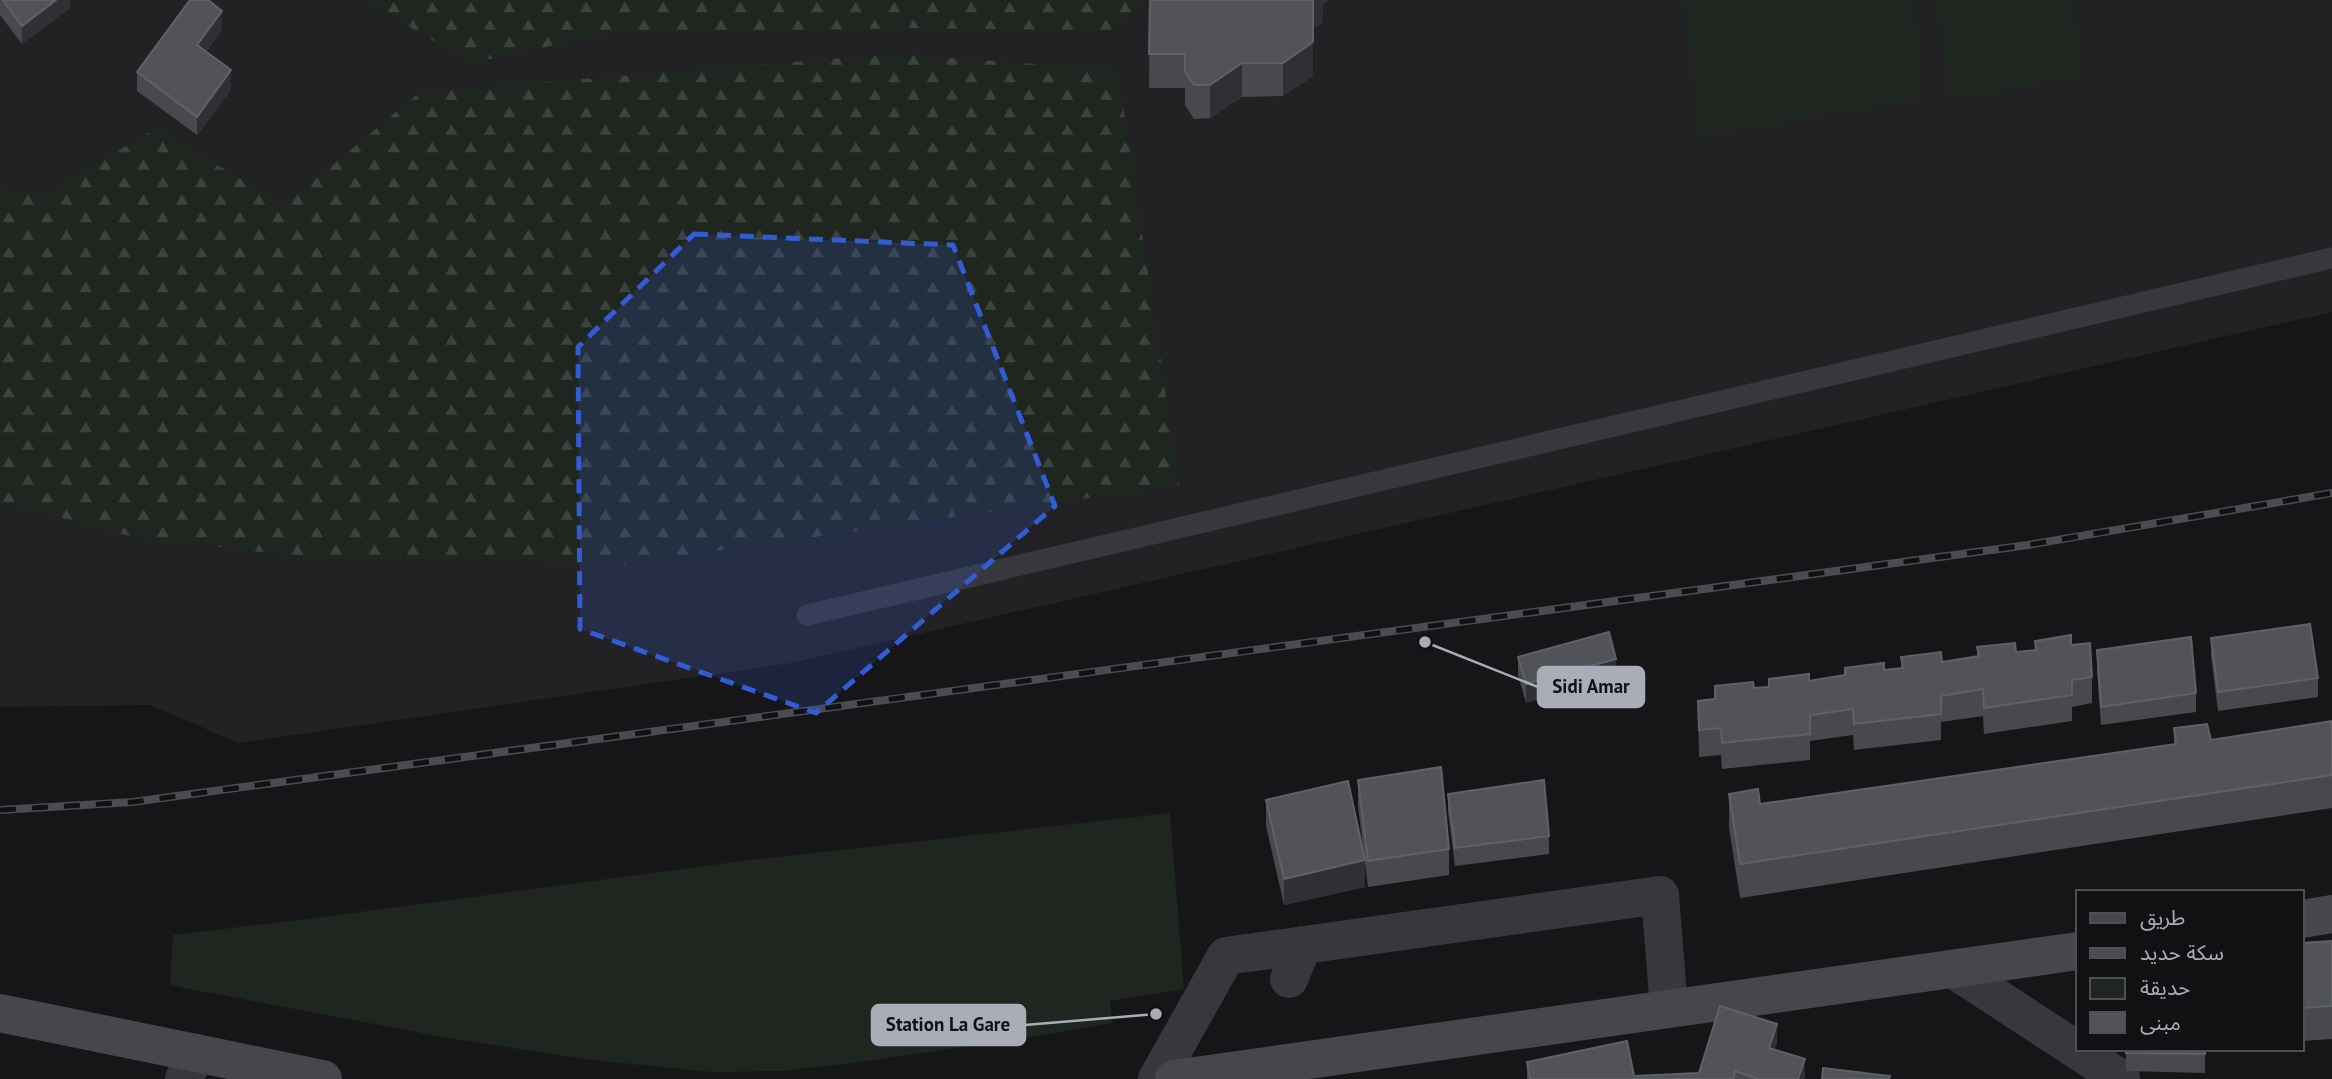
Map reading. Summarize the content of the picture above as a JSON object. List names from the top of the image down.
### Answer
{
  "places": ["Sidi Amar", "Station La Gare"],
  "legend": [
    "طريق",
    "سكة حديد",
    "حديقة",
    "مبنى"
  ]
}
